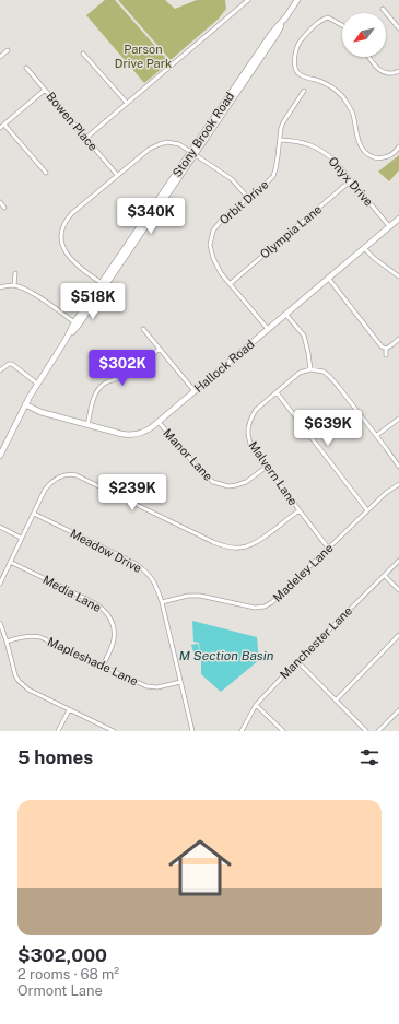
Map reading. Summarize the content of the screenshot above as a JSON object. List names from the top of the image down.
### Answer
{
  "streets": {
    "main road": ["Stony Brook Road", "Hallock Road"],
    "street": [
      "Bowen Place",
      "Onyx Drive",
      "Orbit Drive",
      "Olympia Lane",
      "Manor Lane",
      "Malvern Lane",
      "Meadow Drive",
      "Madeley Lane",
      "Media Lane",
      "Manchester Lane",
      "Mapleshade Lane"
    ]
  },
  "crossings": [
    ["Stony Brook Road", "Hallock Road"],
    ["Onyx Drive", "Orbit Drive"],
    ["Onyx Drive", "Olympia Lane"],
    ["Onyx Drive", "Hallock Road"],
    ["Orbit Drive", "Olympia Lane"],
    ["Orbit Drive", "Hallock Road"],
    ["Hallock Road", "Manor Lane"],
    ["Manor Lane", "Malvern Lane"],
    ["Malvern Lane", "Madeley Lane"],
    ["Meadow Drive", "Madeley Lane"],
    ["Meadow Drive", "Mapleshade Lane"],
    ["Media Lane", "Mapleshade Lane"]
  ],
  "water": ["M Section Basin"],
  "parks": ["Parson Drive Park"],
  "north": "bottom left",
  "page": {
    "price": [
      "$340K",
      "$518K",
      "$302K",
      "$639K",
      "$239K"
    ],
    "heading": "5 homes",
    "list": [
      {
        "name": "$302,000",
        "note": "2 rooms · 68 m² · Ormont Lane"
      }
    ]
  }
}
